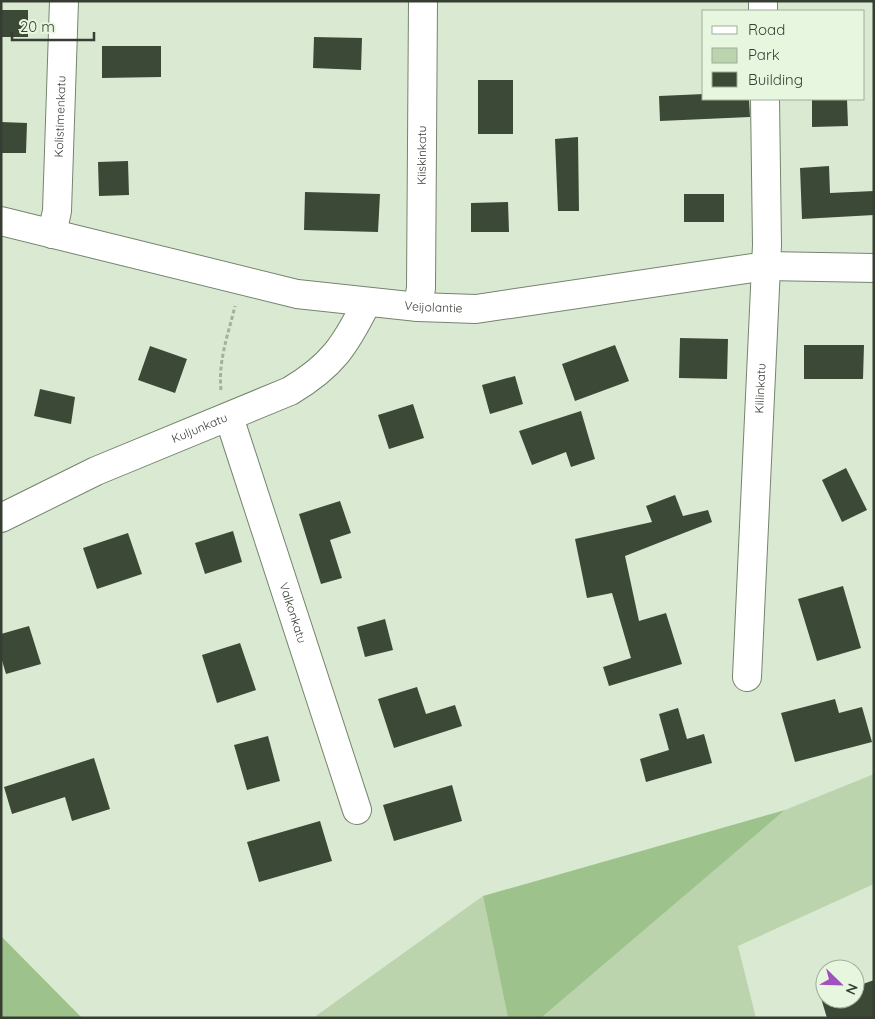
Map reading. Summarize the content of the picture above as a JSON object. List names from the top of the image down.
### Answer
{
  "streets": {
    "street": [
      "Kolistimenkatu",
      "Kiiskinkatu",
      "Veijolantie",
      "Killinkatu",
      "Kuljunkatu",
      "Valkonkatu"
    ]
  },
  "crossings": [
    ["Kolistimenkatu", "Veijolantie"],
    ["Kiiskinkatu", "Veijolantie"],
    ["Veijolantie", "Killinkatu"],
    ["Veijolantie", "Kuljunkatu"],
    ["Kuljunkatu", "Valkonkatu"]
  ],
  "legend": ["Road", "Park", "Building"],
  "scale_bar": "20 m",
  "north": "bottom right"
}
